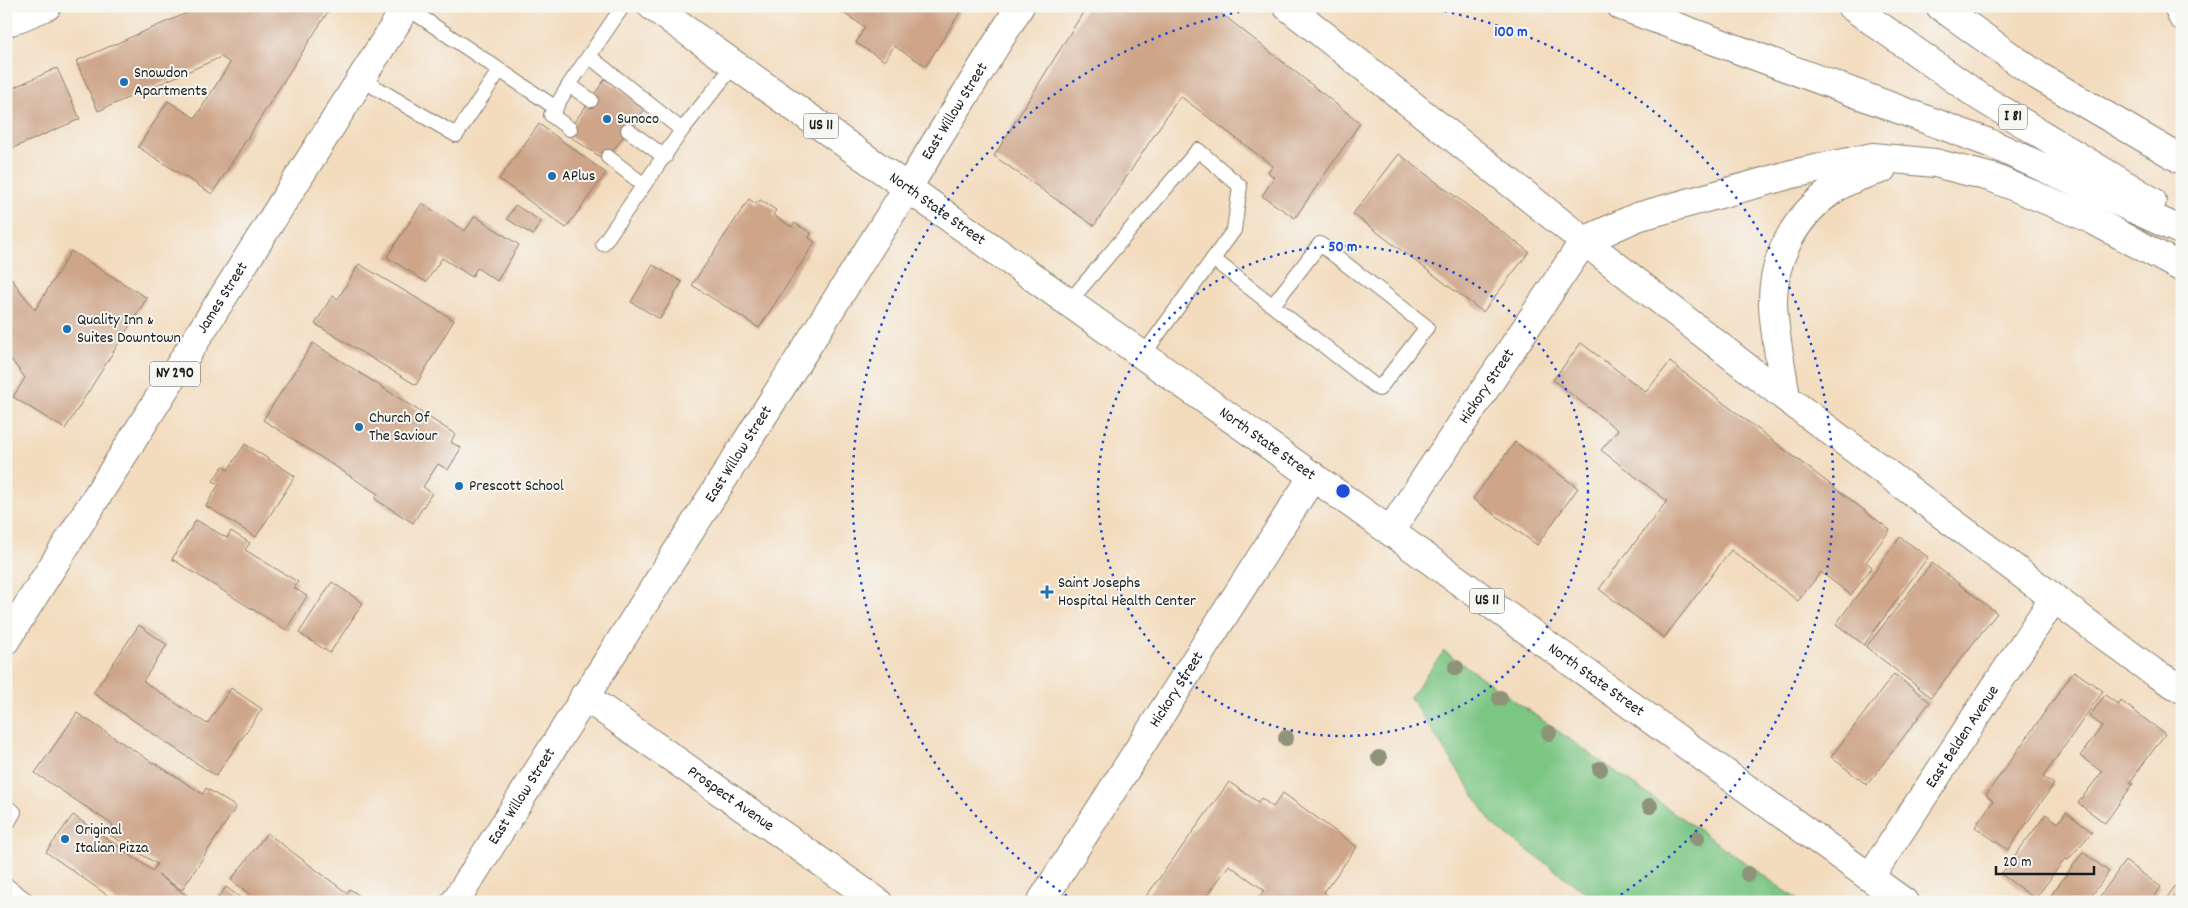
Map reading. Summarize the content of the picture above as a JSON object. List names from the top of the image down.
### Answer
{
  "streets": {
    "main road": [
      "East Willow Street",
      "I 81",
      "US 11",
      "North State Street",
      "James Street",
      "NY 290",
      "Hickory Street",
      "East Belden Avenue",
      "Prospect Avenue"
    ]
  },
  "crossings": [
    ["East Willow Street", "North State Street"],
    ["East Willow Street", "Prospect Avenue"],
    ["North State Street", "Hickory Street"],
    ["North State Street", "East Belden Avenue"]
  ],
  "places": {
    "other": [
      "Snowdon Apartments",
      "Sunoco",
      "APlus",
      "Quality Inn & Suites Downtown",
      "Church Of The Saviour",
      "Prescott School",
      "Original Italian Pizza"
    ],
    "health": ["Saint Josephs Hospital Health Center"]
  },
  "scale_bar": "20 m",
  "rings": ["100 m", "50 m"]
}
